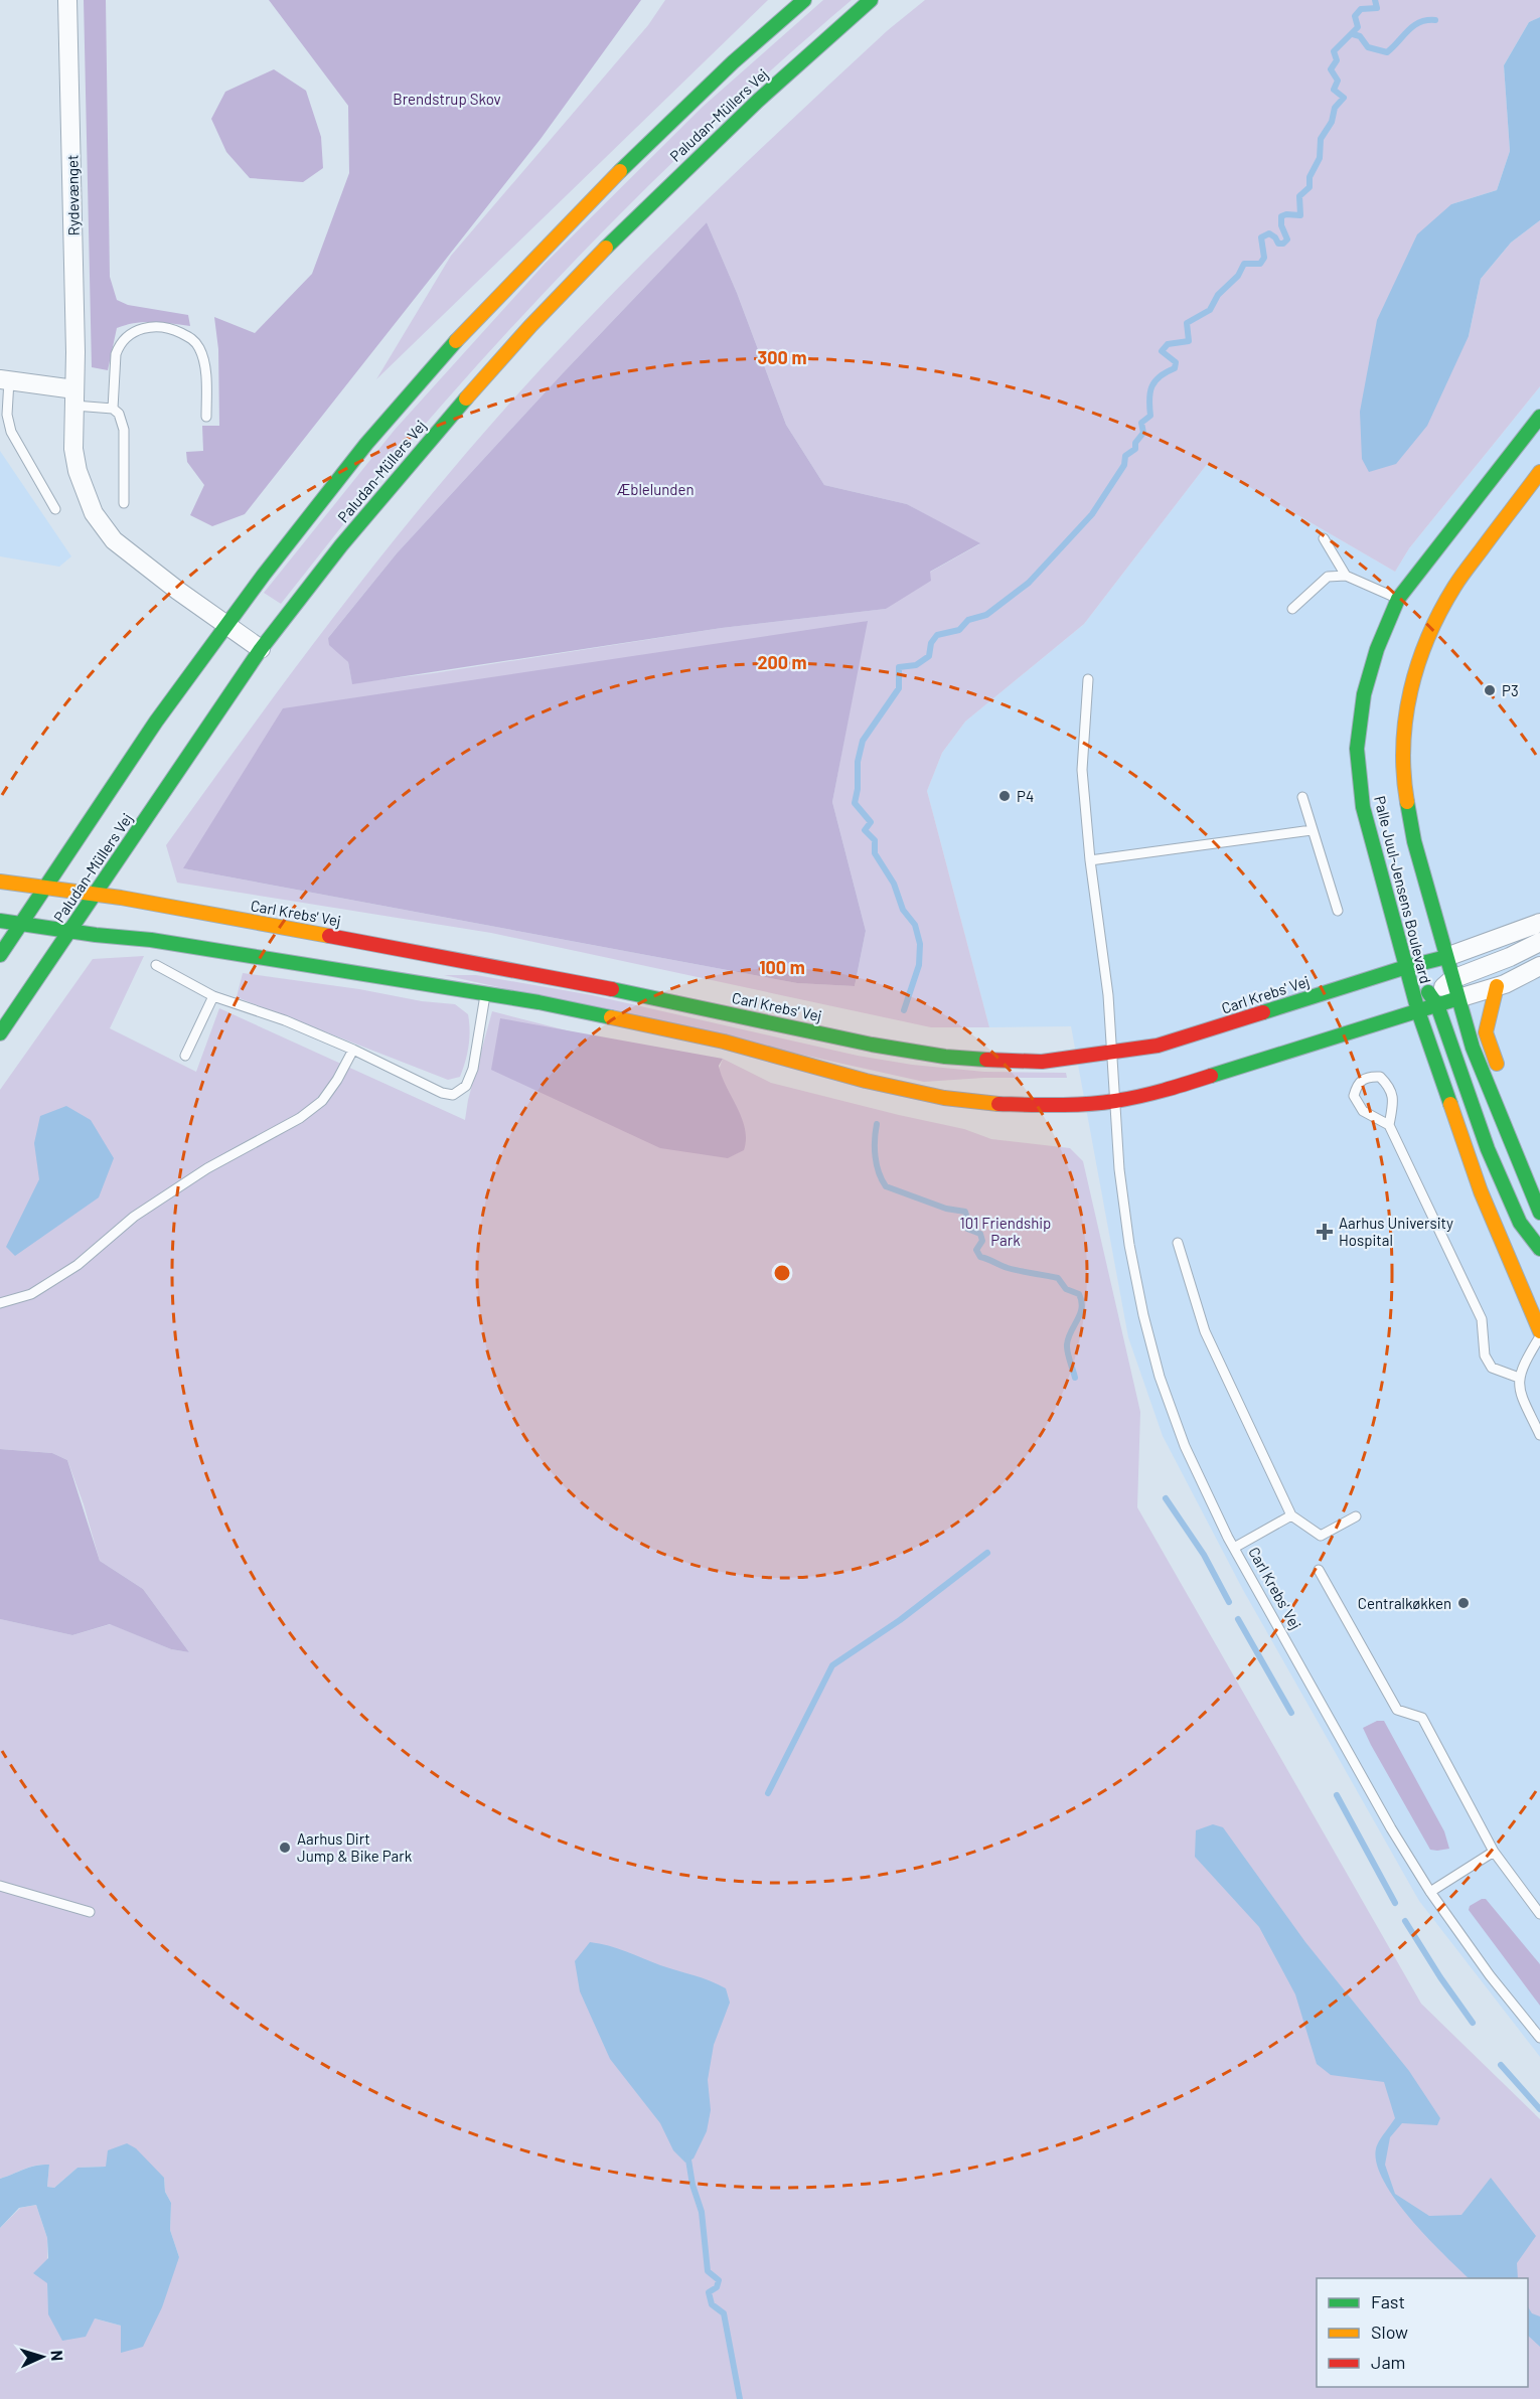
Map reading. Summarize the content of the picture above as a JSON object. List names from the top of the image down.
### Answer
{
  "streets": {
    "street": [
      "Paludan-Müllers Vej",
      "Rydevænget",
      "Palle Juul-Jensens Boulevard",
      "Carl Krebs' Vej"
    ]
  },
  "crossings": [
    ["Paludan-Müllers Vej", "Rydevænget"],
    ["Paludan-Müllers Vej", "Carl Krebs' Vej"],
    ["Palle Juul-Jensens Boulevard", "Carl Krebs' Vej"]
  ],
  "parks": ["Brendstrup Skov", "Æblelunden", "101 Friendship Park"],
  "places": {
    "other": [
      "P3",
      "P4",
      "Centralkøkken",
      "Aarhus Dirt Jump & Bike Park"
    ],
    "health": ["Aarhus University Hospital"]
  },
  "legend": ["Fast", "Slow", "Jam"],
  "north": "right",
  "rings": ["300 m", "200 m", "100 m"]
}
